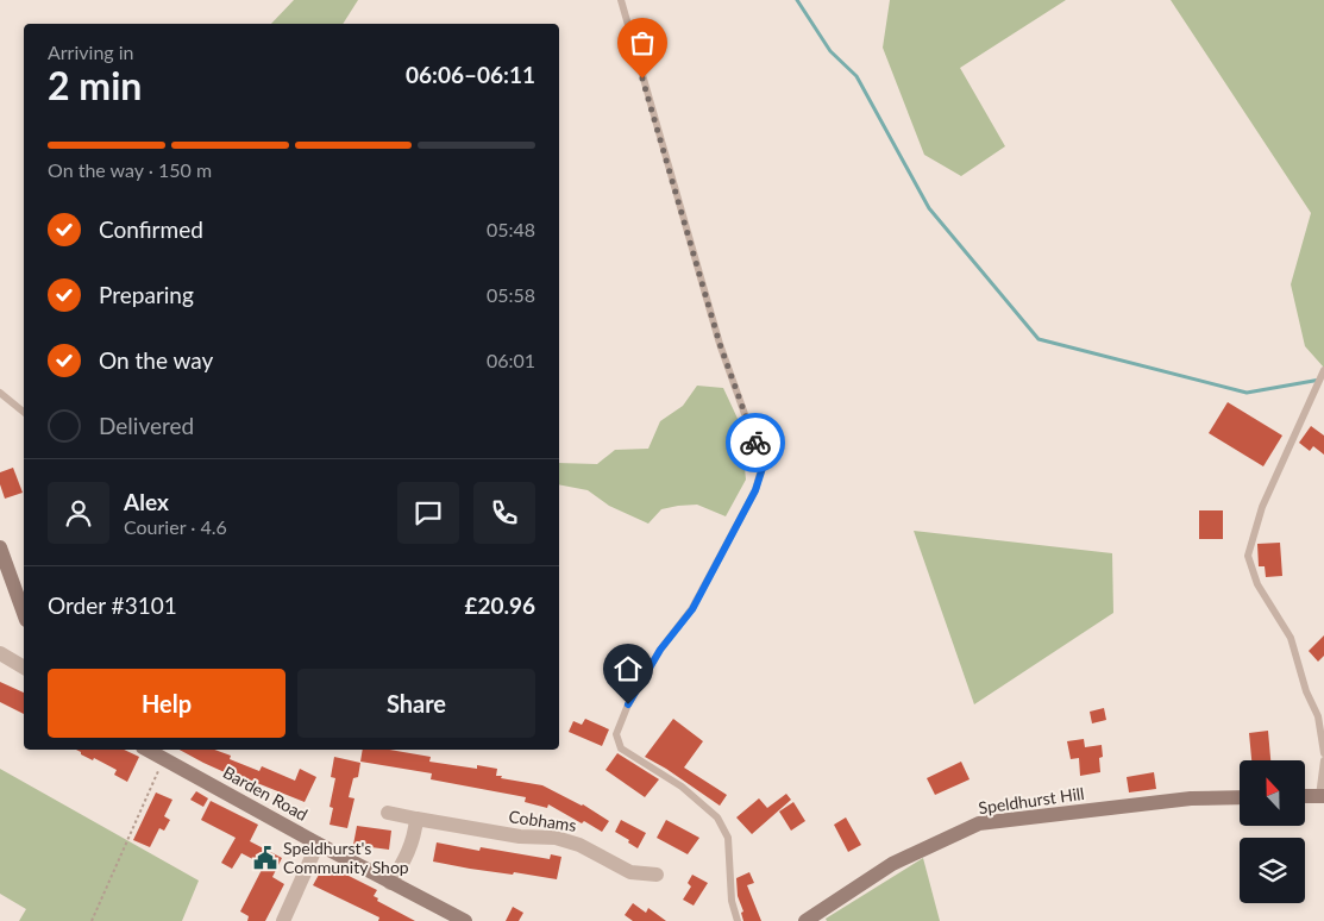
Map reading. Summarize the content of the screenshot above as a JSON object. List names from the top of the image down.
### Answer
{
  "streets": {
    "street": ["Barden Road", "Speldhurst Hill", "Cobhams"]
  },
  "places": {
    "public building": ["Speldhurst's Community Shop"]
  },
  "north": "top",
  "page": {
    "heading": ["2 min", "Arriving in", "06:06–06:11"],
    "panel": [
      "Alex",
      "Courier · 4.6",
      "Order #3101",
      "£20.96"
    ],
    "bar": "On the way · 150 m",
    "list": [
      ["Confirmed", "05:48"],
      ["Preparing", "05:58"],
      ["On the way", "06:01"],
      "Delivered"
    ],
    "buttons": ["Help", "Share"]
  }
}
